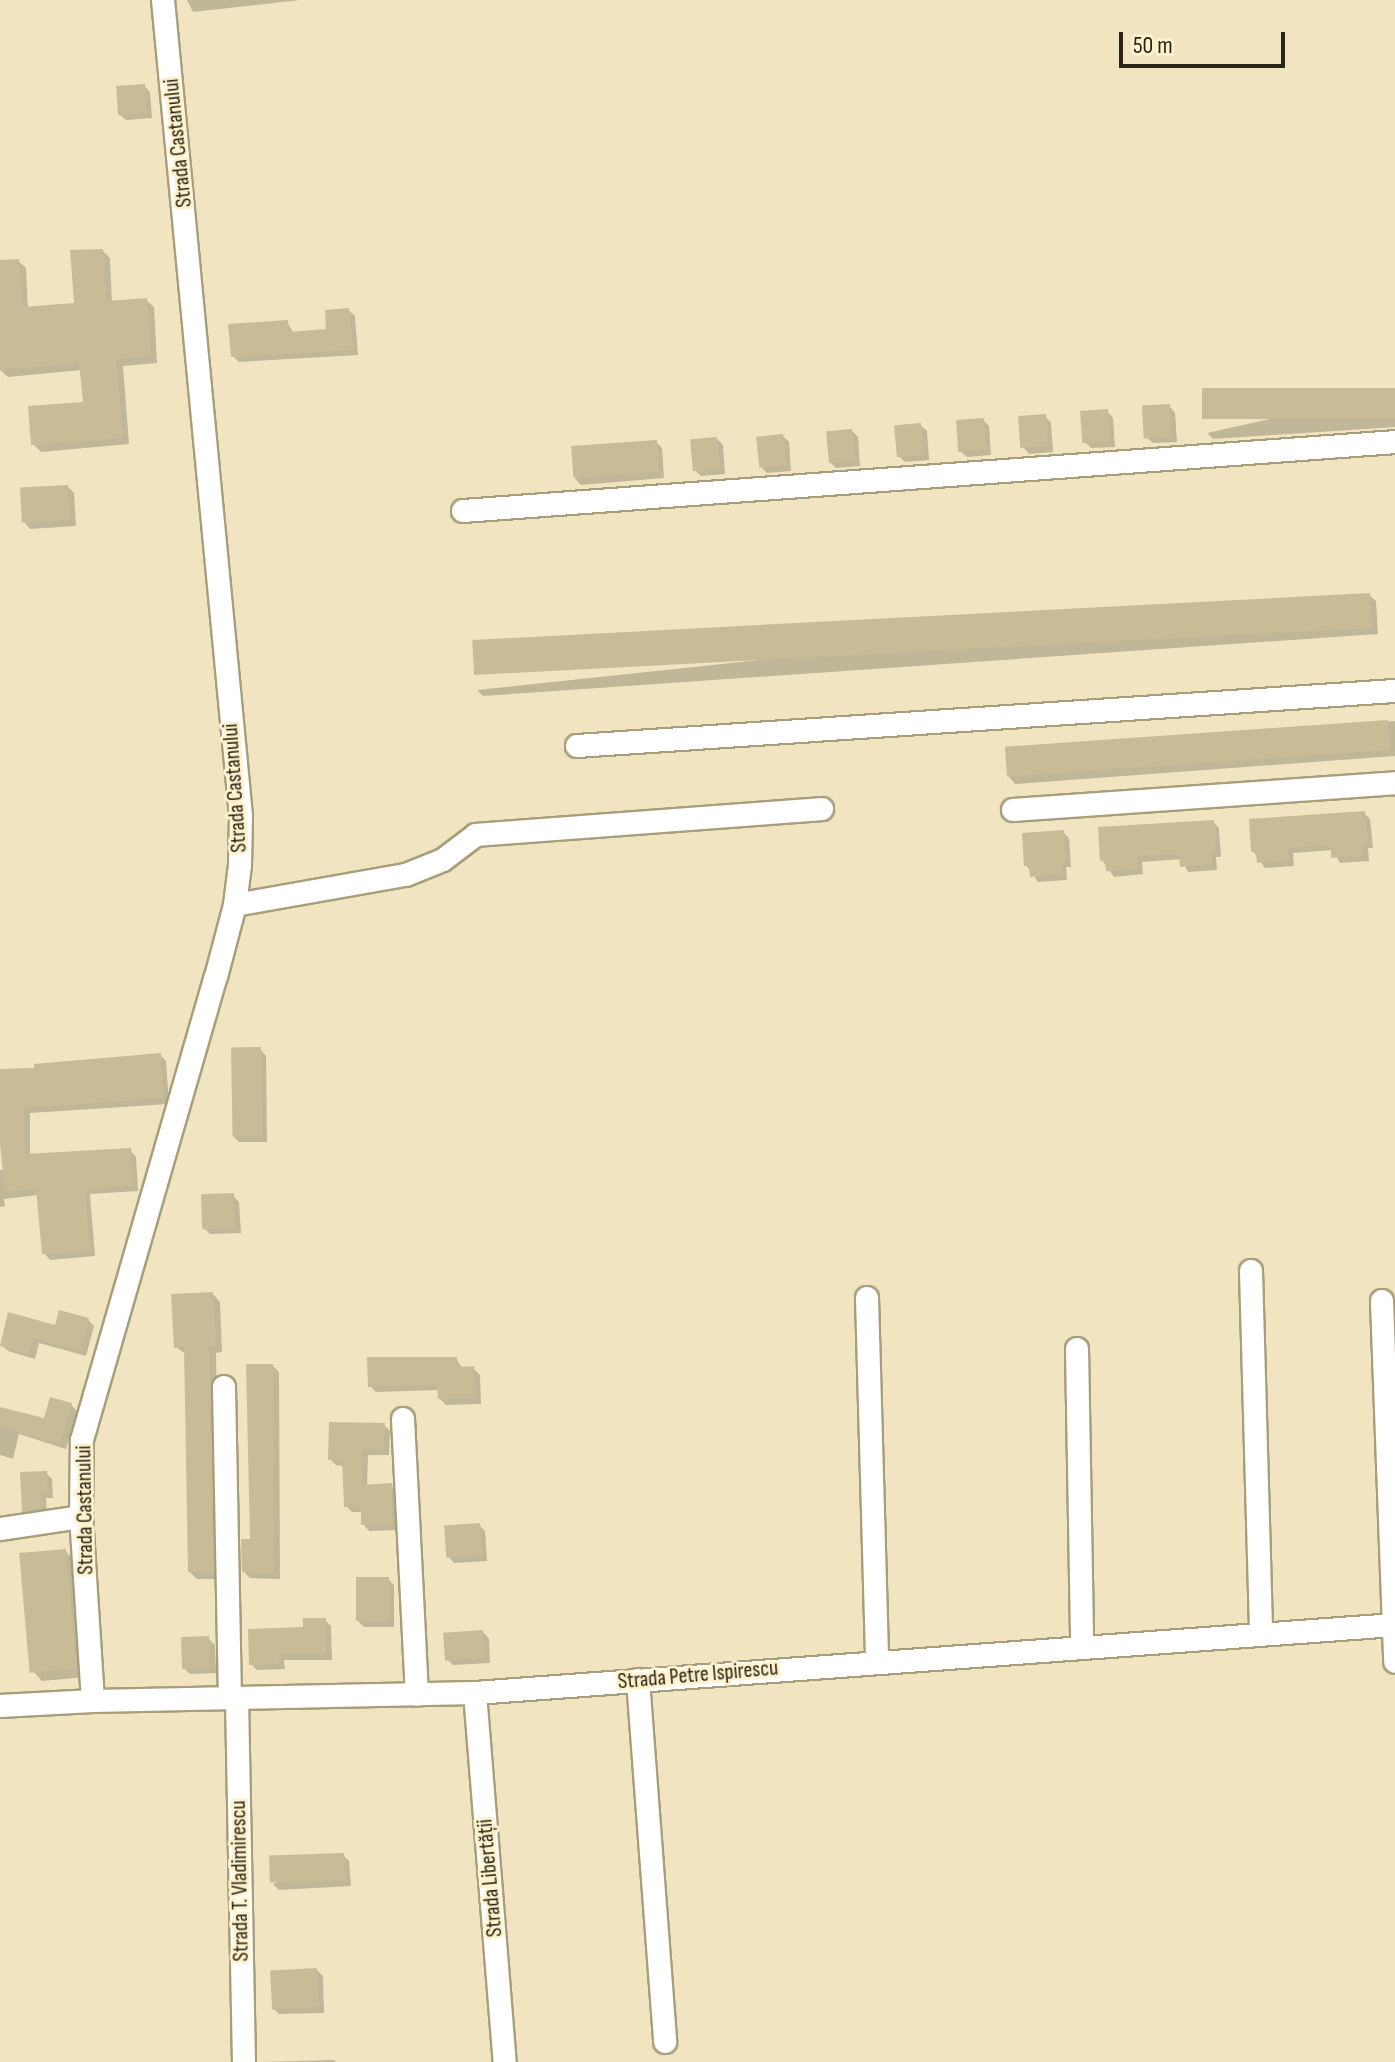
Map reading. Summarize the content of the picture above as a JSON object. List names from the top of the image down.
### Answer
{
  "streets": {
    "street": [
      "Strada Castanului",
      "Strada Petre Ispirescu",
      "Strada Libertății",
      "Strada T. Vladimirescu"
    ]
  },
  "crossings": [
    ["Strada Castanului", "Strada Petre Ispirescu"],
    ["Strada Petre Ispirescu", "Strada Libertății"],
    ["Strada Petre Ispirescu", "Strada T. Vladimirescu"]
  ],
  "scale_bar": "50 m"
}
